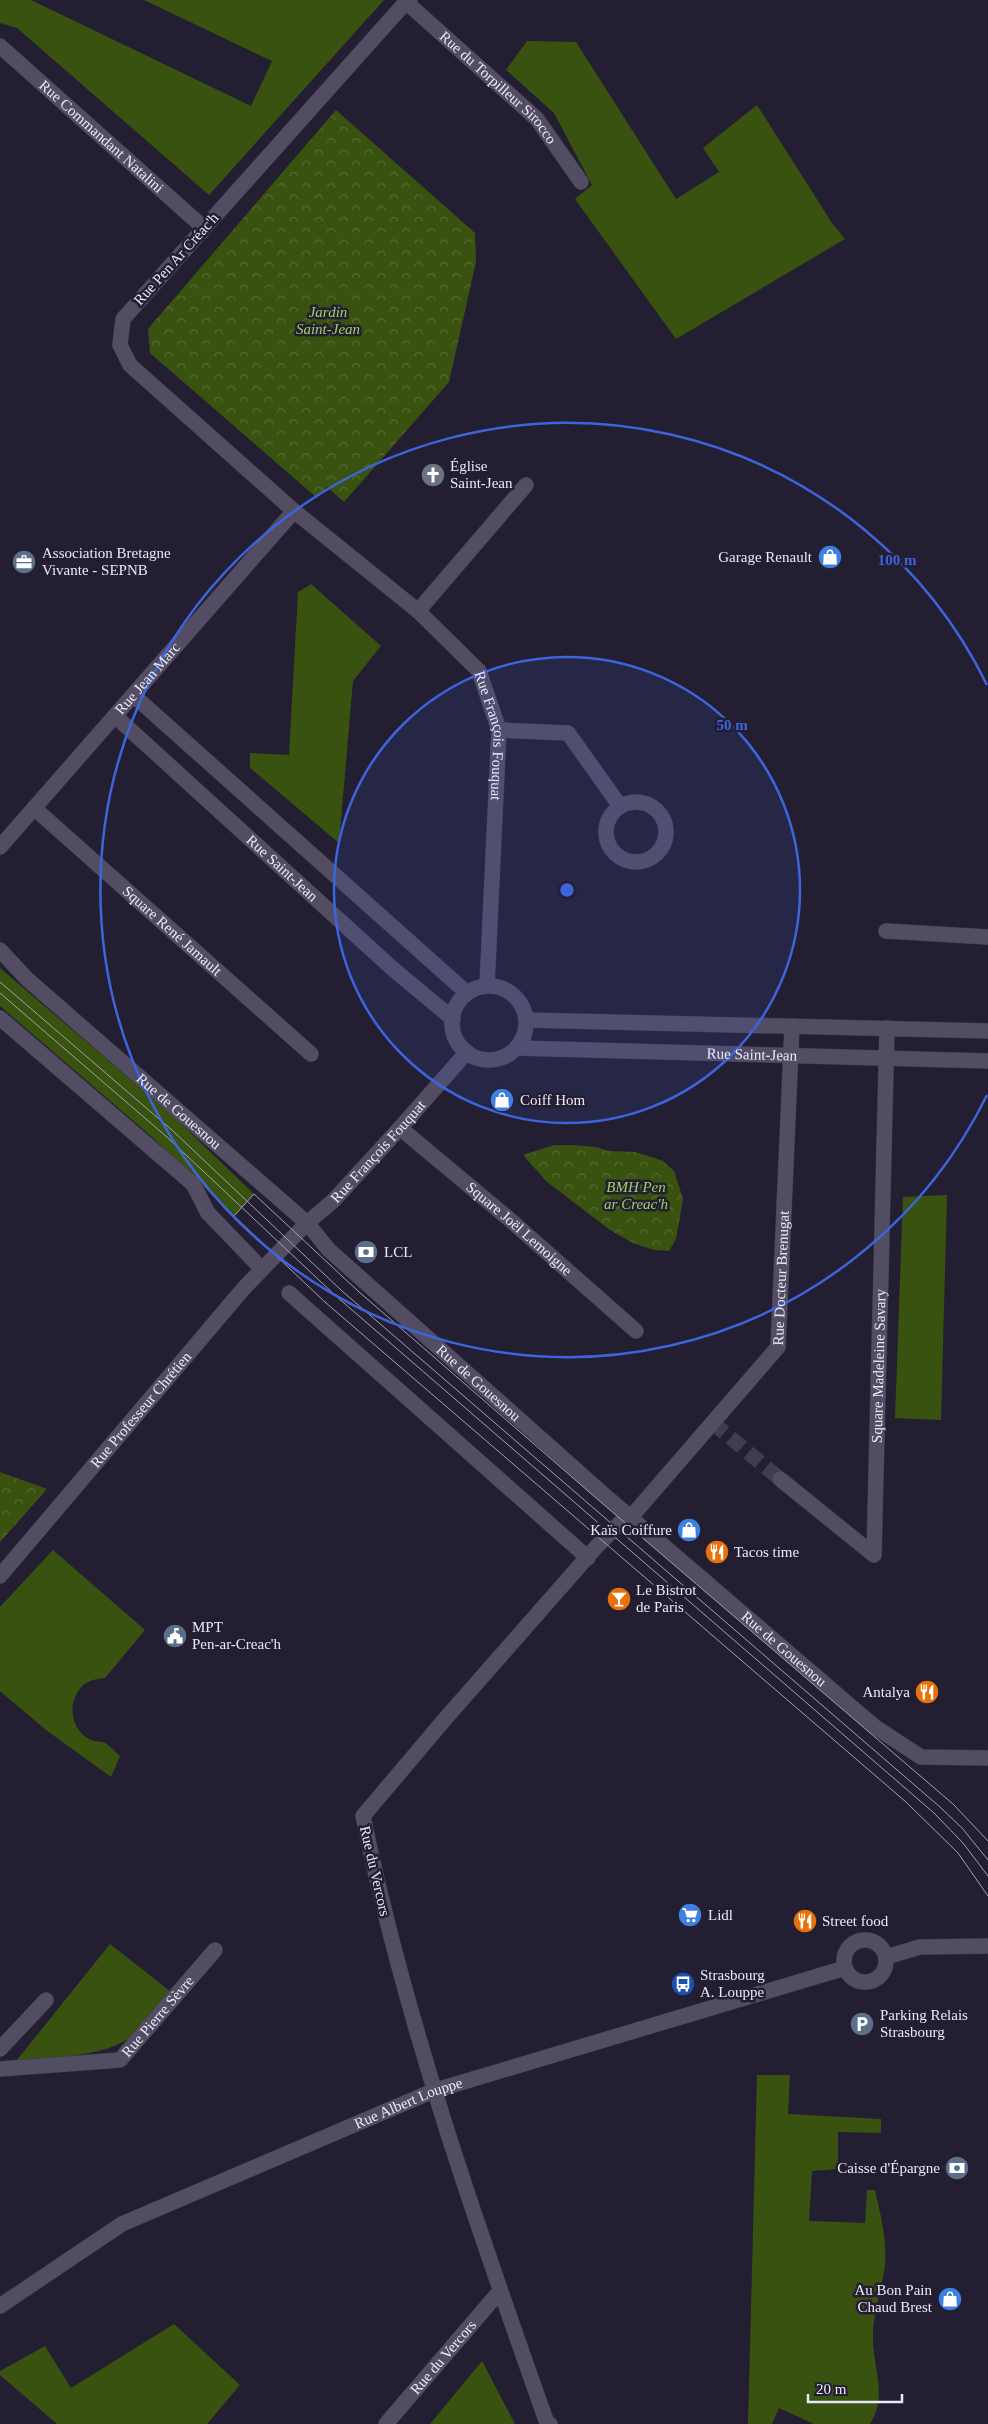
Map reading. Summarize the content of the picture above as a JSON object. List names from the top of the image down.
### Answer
{
  "streets": {
    "street": [
      "Rue du Torpilleur Sirocco",
      "Rue Commandant Natalini",
      "Rue Pen Ar Créac'h",
      "Rue Jean Marc",
      "Rue François Fouquat",
      "Rue Saint-Jean",
      "Square René Jamault",
      "Rue de Gouesnou",
      "Square Joël Lemoigne",
      "Rue Docteur Brenugat",
      "Square Madeleine Savary",
      "Rue Professeur Chrétien",
      "Rue du Vercors",
      "Rue Pierre Sèvre",
      "Rue Albert Louppe"
    ]
  },
  "crossings": [
    ["Rue du Torpilleur Sirocco", "Rue Pen Ar Créac'h"],
    ["Rue Commandant Natalini", "Rue Pen Ar Créac'h"],
    ["Rue Pen Ar Créac'h", "Rue Jean Marc"],
    ["Rue Pen Ar Créac'h", "Rue François Fouquat"],
    ["Rue Jean Marc", "Rue François Fouquat"],
    ["Rue Jean Marc", "Rue Saint-Jean"],
    ["Rue Jean Marc", "Square René Jamault"],
    ["Rue François Fouquat", "Rue Saint-Jean"],
    ["Rue François Fouquat", "Rue de Gouesnou"],
    ["Rue François Fouquat", "Square Joël Lemoigne"],
    ["Rue François Fouquat", "Rue Professeur Chrétien"],
    ["Rue Saint-Jean", "Rue Docteur Brenugat"],
    ["Rue Saint-Jean", "Square Madeleine Savary"],
    ["Rue de Gouesnou", "Rue Docteur Brenugat"],
    ["Rue Docteur Brenugat", "Rue du Vercors"],
    ["Rue du Vercors", "Rue Albert Louppe"]
  ],
  "parks": ["Jardin Saint-Jean", "BMH Pen ar Creac'h"],
  "places": {
    "church": ["Église Saint-Jean"],
    "shop": [
      "Garage Renault",
      "Coiff Hom",
      "Kaïs Coiffure",
      "Au Bon Pain Chaud Brest"
    ],
    "office": ["Association Bretagne Vivante - SEPNB"],
    "bank": ["LCL", "Caisse d'Épargne"],
    "restaurant": ["Tacos time", "Antalya", "Street food"],
    "bar": ["Le Bistrot de Paris"],
    "public building": ["MPT Pen-ar-Creac'h"],
    "supermarket": ["Lidl"],
    "bus stop": ["Strasbourg A. Louppe"],
    "parking": ["Parking Relais Strasbourg"]
  },
  "scale_bar": "20 m",
  "rings": ["100 m", "50 m"]
}
